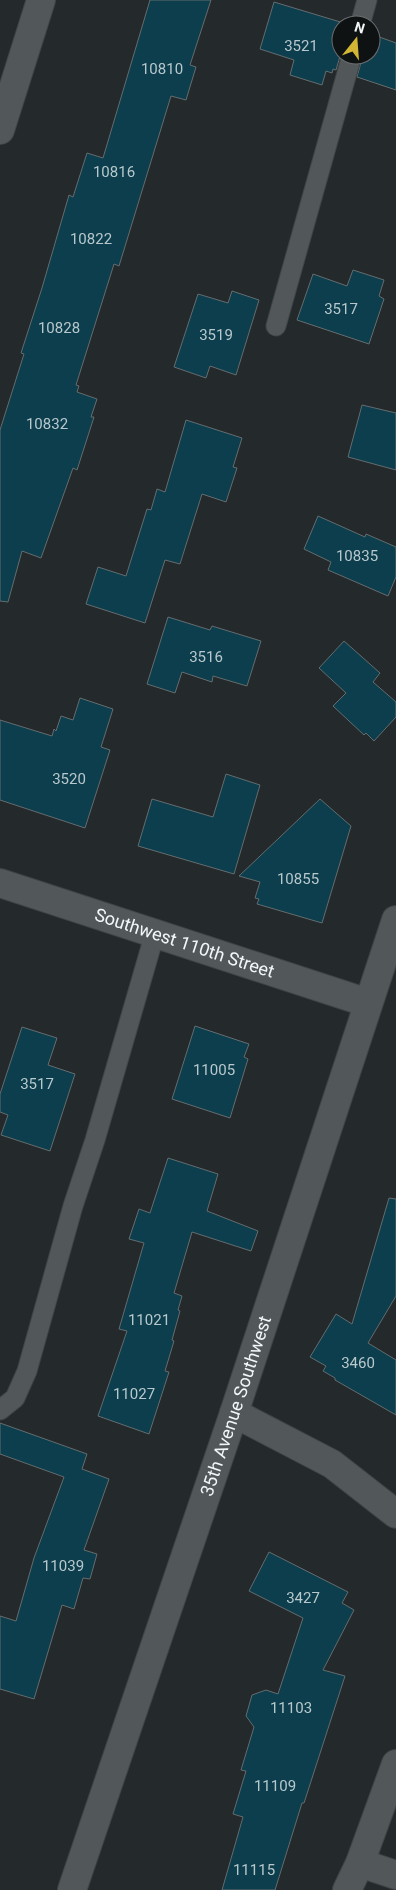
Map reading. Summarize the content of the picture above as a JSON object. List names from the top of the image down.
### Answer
{
  "streets": {
    "street": ["Southwest 110th Street", "35th Avenue Southwest"]
  },
  "crossings": [
    ["Southwest 110th Street", "35th Avenue Southwest"]
  ],
  "house_numbers": [
    "3521",
    "10810",
    "10816",
    "10822",
    "3517",
    "10828",
    "3519",
    "10832",
    "10835",
    "3516",
    "3520",
    "10855",
    "11005",
    "3517",
    "11021",
    "3460",
    "11027",
    "11039",
    "3427",
    "11103",
    "11109",
    "11115"
  ],
  "north": "top"
}
